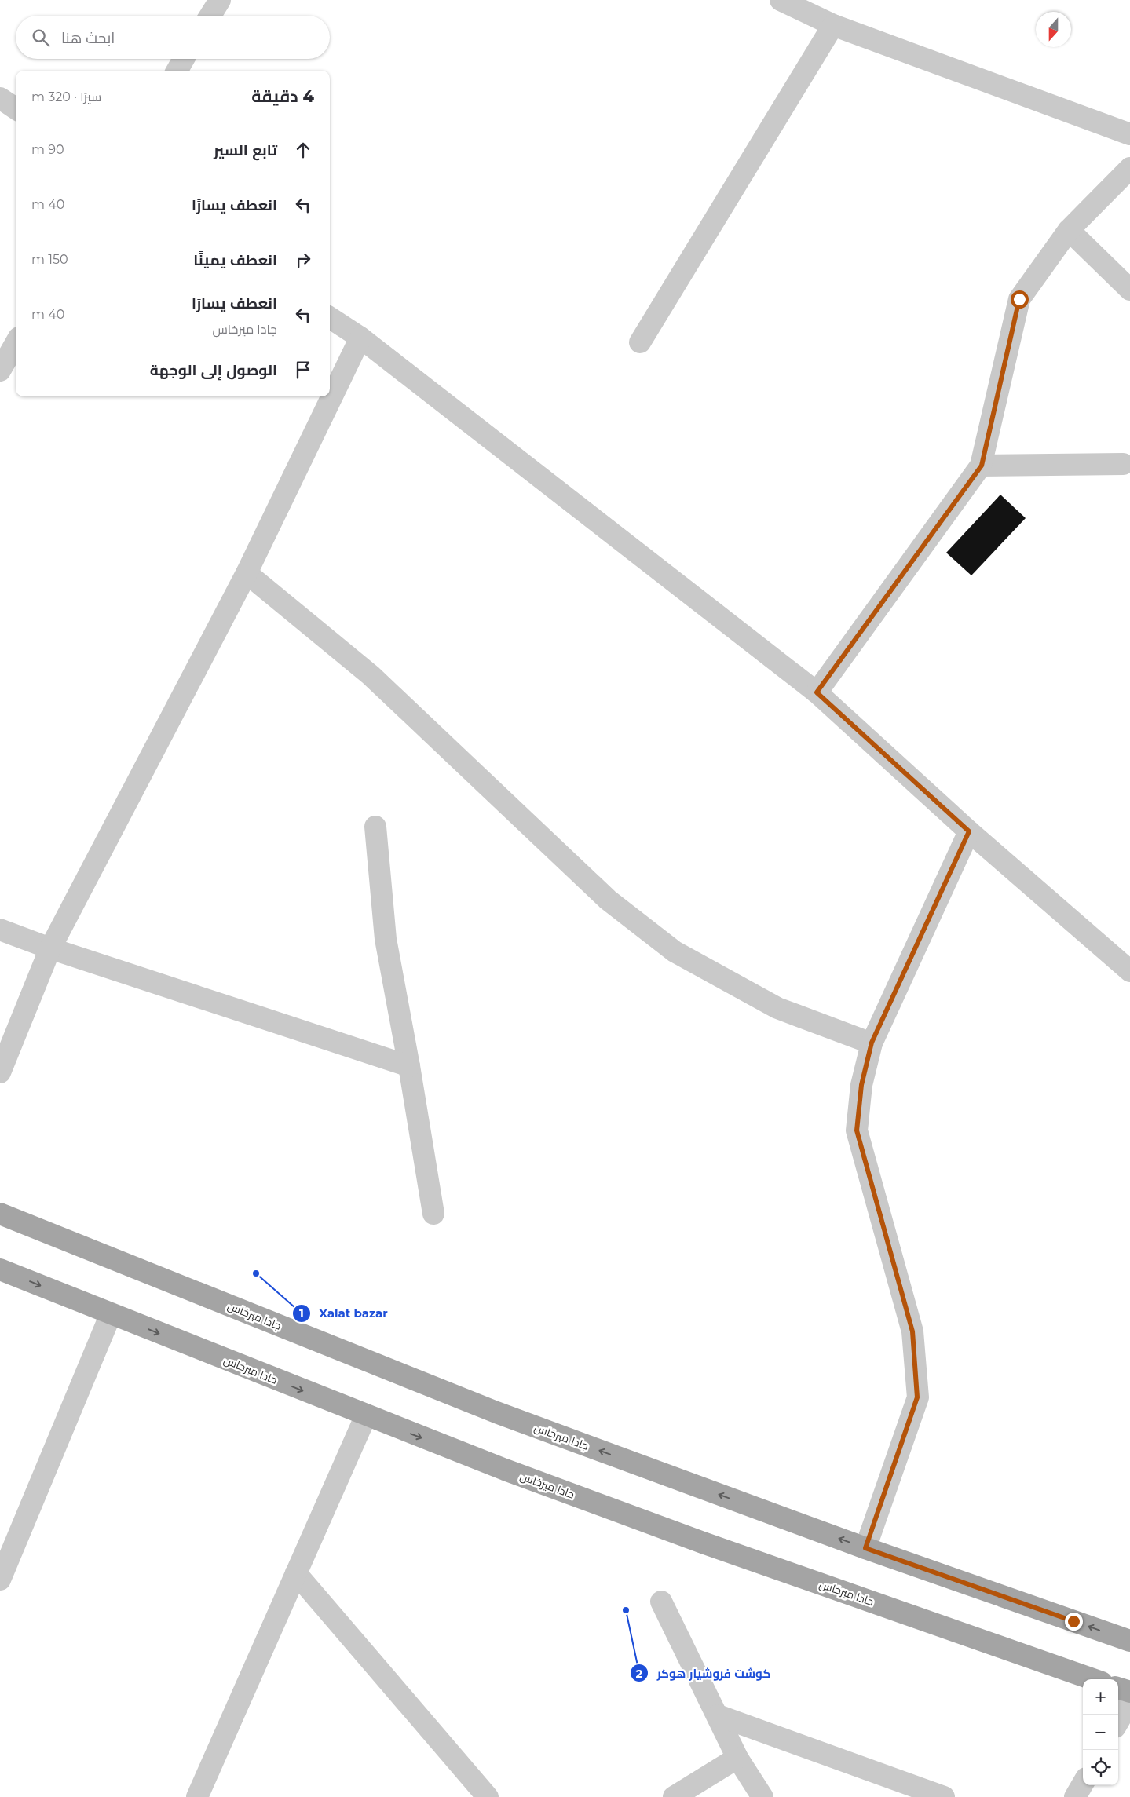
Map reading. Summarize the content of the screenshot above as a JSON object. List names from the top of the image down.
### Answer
{
  "streets": {
    "main road": ["جادا ميرخاس", "حادا ميرخاس"]
  },
  "one_way": ["جادا ميرخاس", "حادا ميرخاس"],
  "places": ["Xalat bazar", "كوشت فروشيار هوكر"],
  "north": "bottom",
  "page": {
    "search": "ابحث هنا",
    "heading": ["4 دقيقة", "سيرًا · 320 m"],
    "list": [
      ["تابع السير", "90 m"],
      ["انعطف يسارًا", "40 m"],
      ["انعطف يمينًا", "150 m"],
      ["انعطف يسارًا", "جادا ميرخاس", "40 m"],
      "الوصول إلى الوجهة"
    ],
    "map_buttons": ["+", "−"]
  }
}
